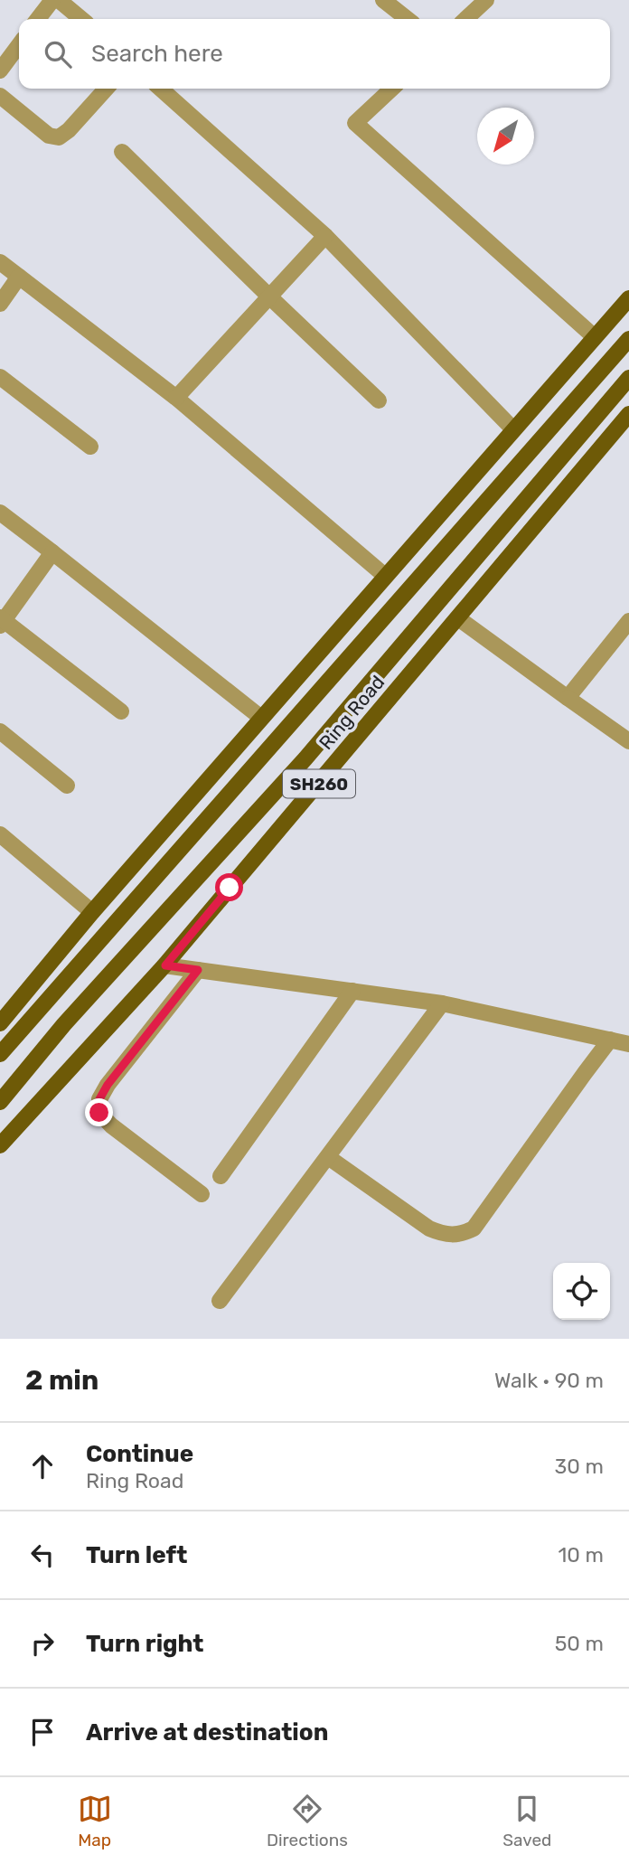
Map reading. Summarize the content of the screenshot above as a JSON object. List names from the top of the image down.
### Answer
{
  "streets": {
    "main road": ["Ring Road", "SH260"]
  },
  "north": "bottom left",
  "page": {
    "search": "Search here",
    "heading": ["2 min", "Walk · 90 m"],
    "list": [
      ["Continue", "Ring Road", "30 m"],
      ["Turn left", "10 m"],
      ["Turn right", "50 m"],
      "Arrive at destination"
    ],
    "nav": ["Map", "Directions", "Saved"]
  }
}
